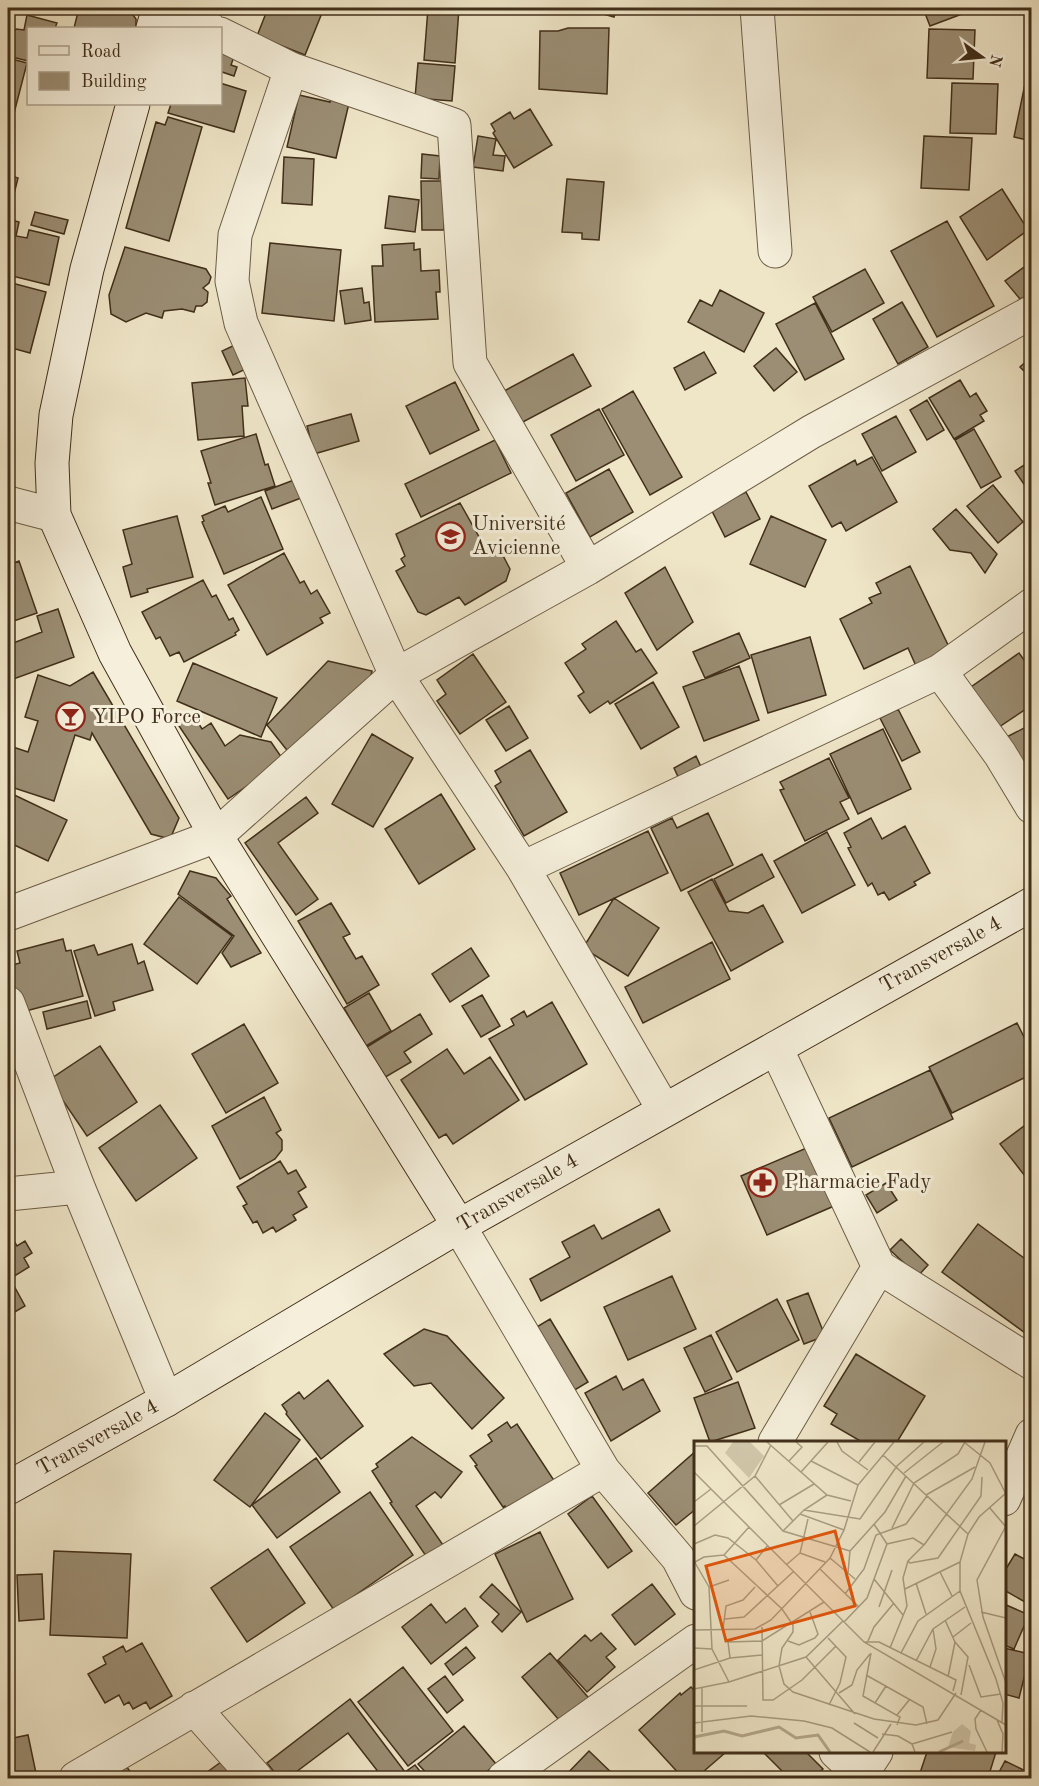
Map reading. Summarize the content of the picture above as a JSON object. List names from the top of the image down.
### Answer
{
  "streets": {
    "street": ["Transversale 4"]
  },
  "places": {
    "school or university": ["Université Avicienne"],
    "bar": ["YIPO Force"],
    "pharmacy": ["Pharmacie Fady"]
  },
  "legend": ["Road", "Building"],
  "north": "right"
}
